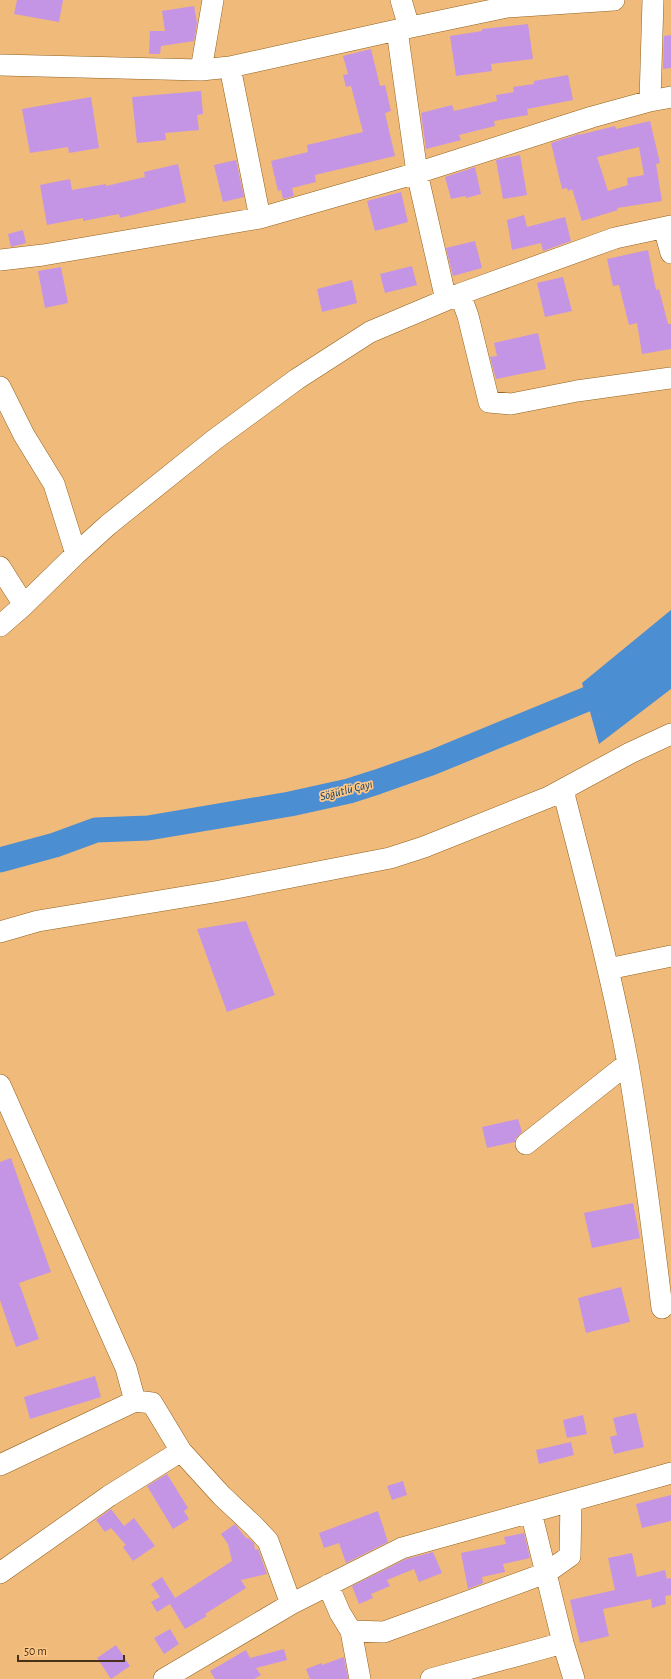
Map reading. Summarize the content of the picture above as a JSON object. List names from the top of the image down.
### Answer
{
  "water": ["Söğütlü Çayı"],
  "scale_bar": "50 m"
}
